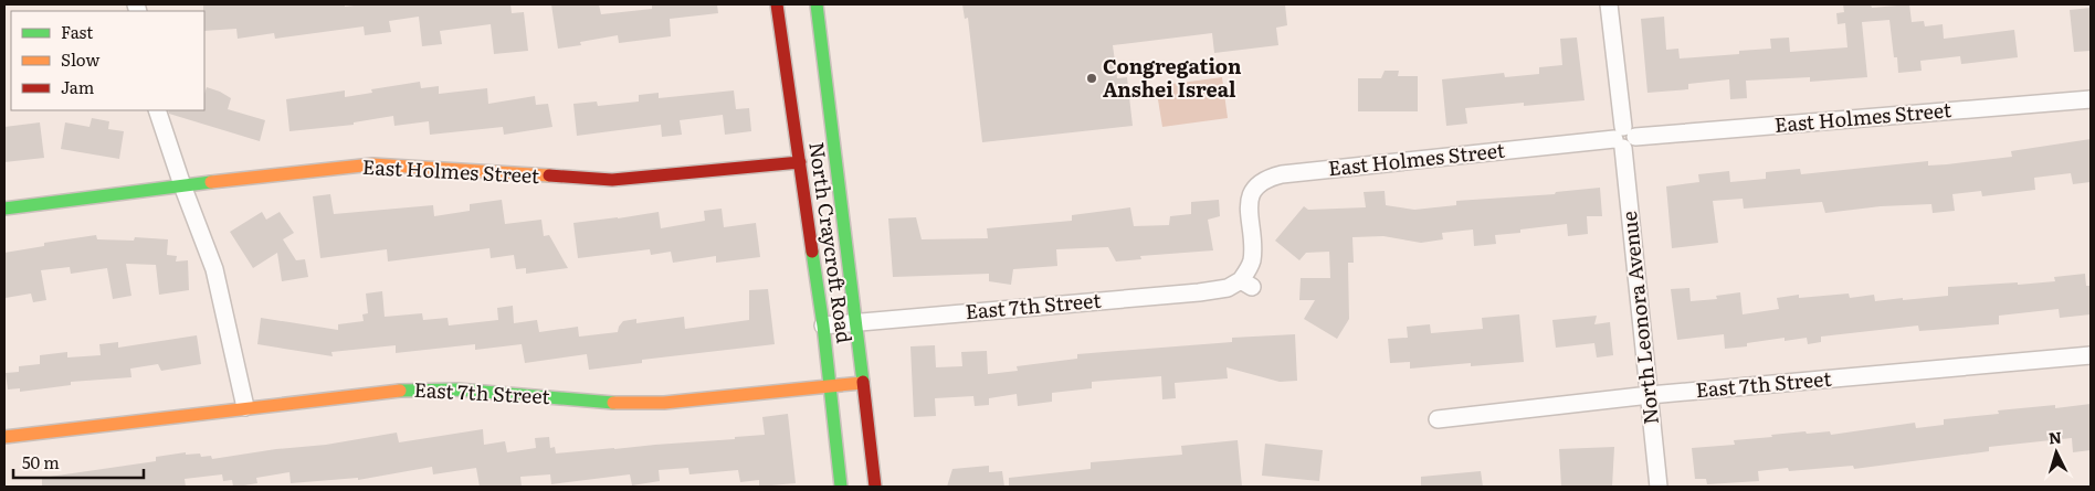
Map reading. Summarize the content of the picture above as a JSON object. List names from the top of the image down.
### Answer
{
  "streets": {
    "street": [
      "East Holmes Street",
      "North Craycroft Road",
      "East 7th Street",
      "North Leonora Avenue"
    ]
  },
  "crossings": [
    ["East Holmes Street", "North Craycroft Road"],
    ["East Holmes Street", "East 7th Street"],
    ["East Holmes Street", "North Leonora Avenue"],
    ["North Craycroft Road", "East 7th Street"],
    ["East 7th Street", "North Leonora Avenue"]
  ],
  "places": ["Congregation Anshei Isreal"],
  "legend": ["Fast", "Slow", "Jam"],
  "scale_bar": "50 m",
  "north": "top"
}
